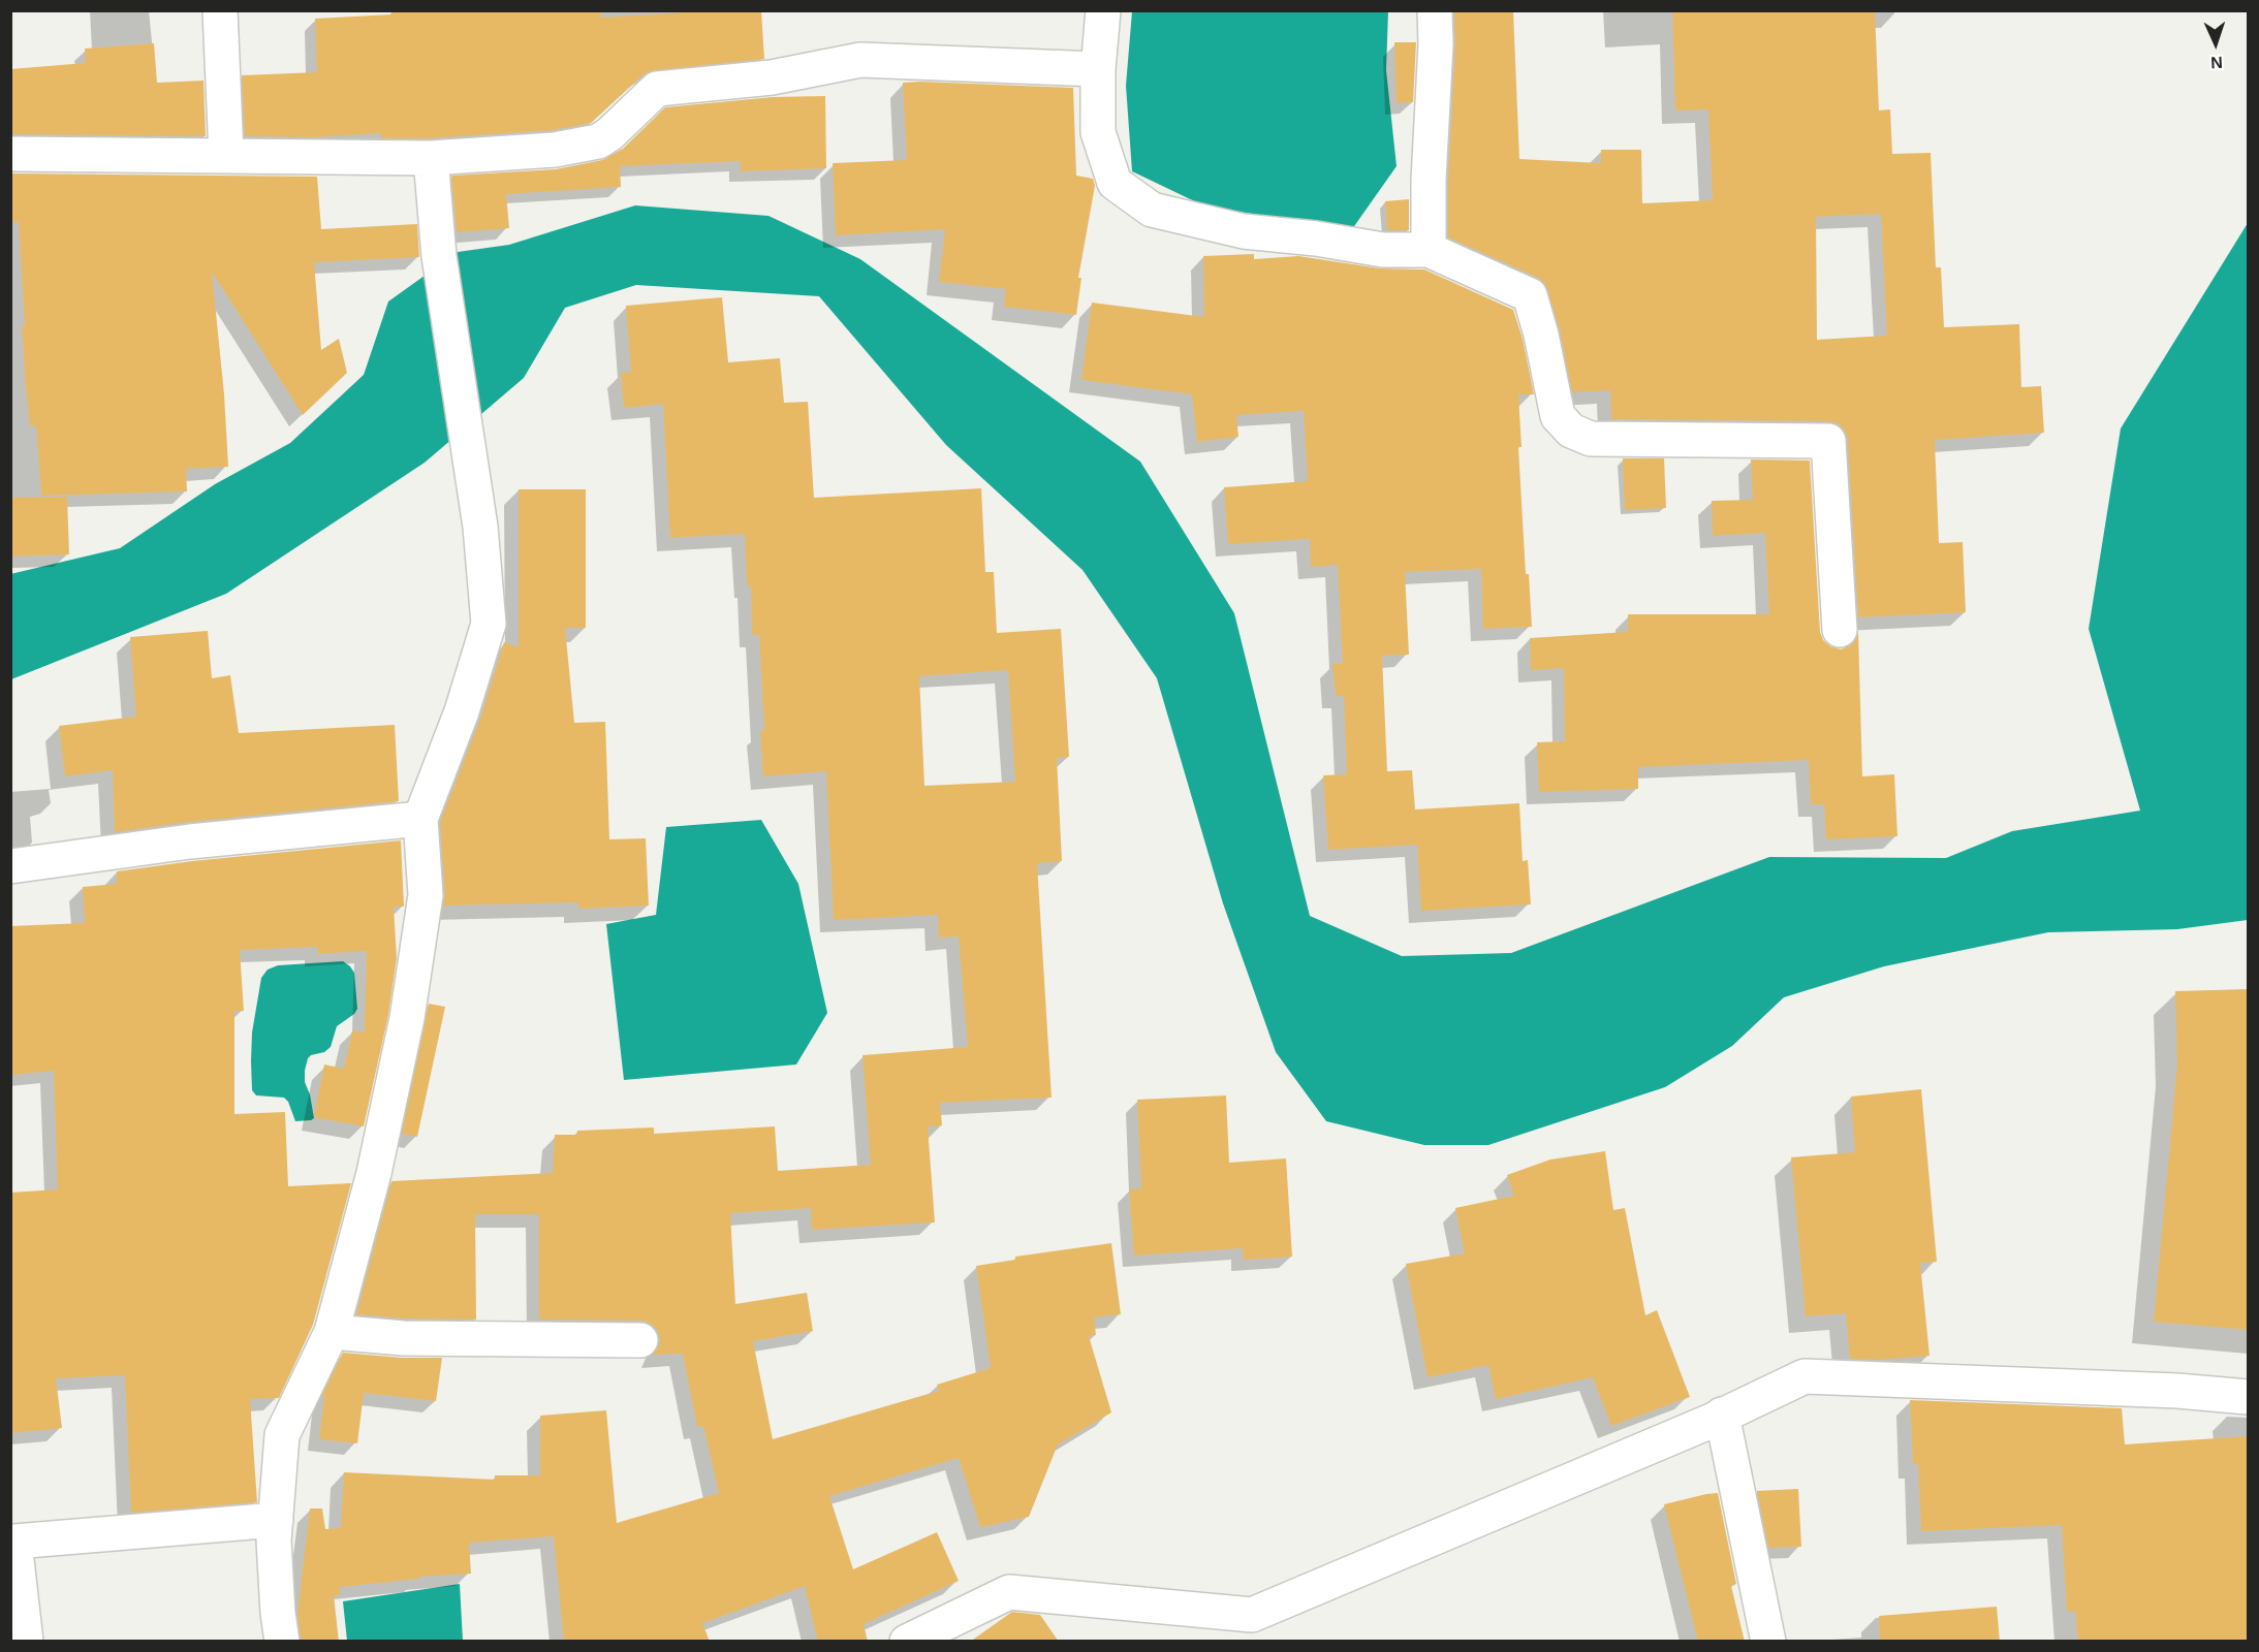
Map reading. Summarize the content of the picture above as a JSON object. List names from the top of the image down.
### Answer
{
  "north": "bottom"
}
